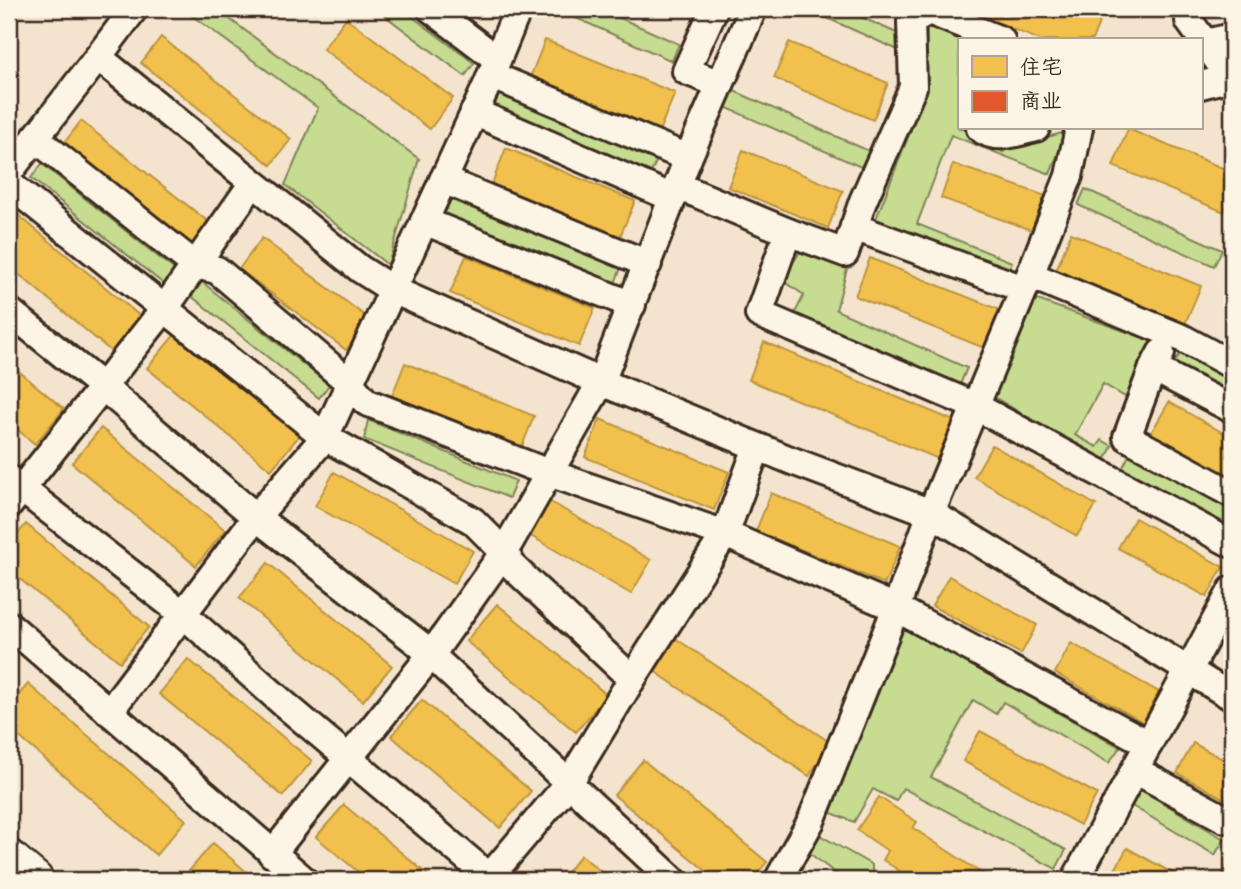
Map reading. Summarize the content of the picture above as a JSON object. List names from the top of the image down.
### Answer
{
  "legend": ["住宅", "商业"]
}
